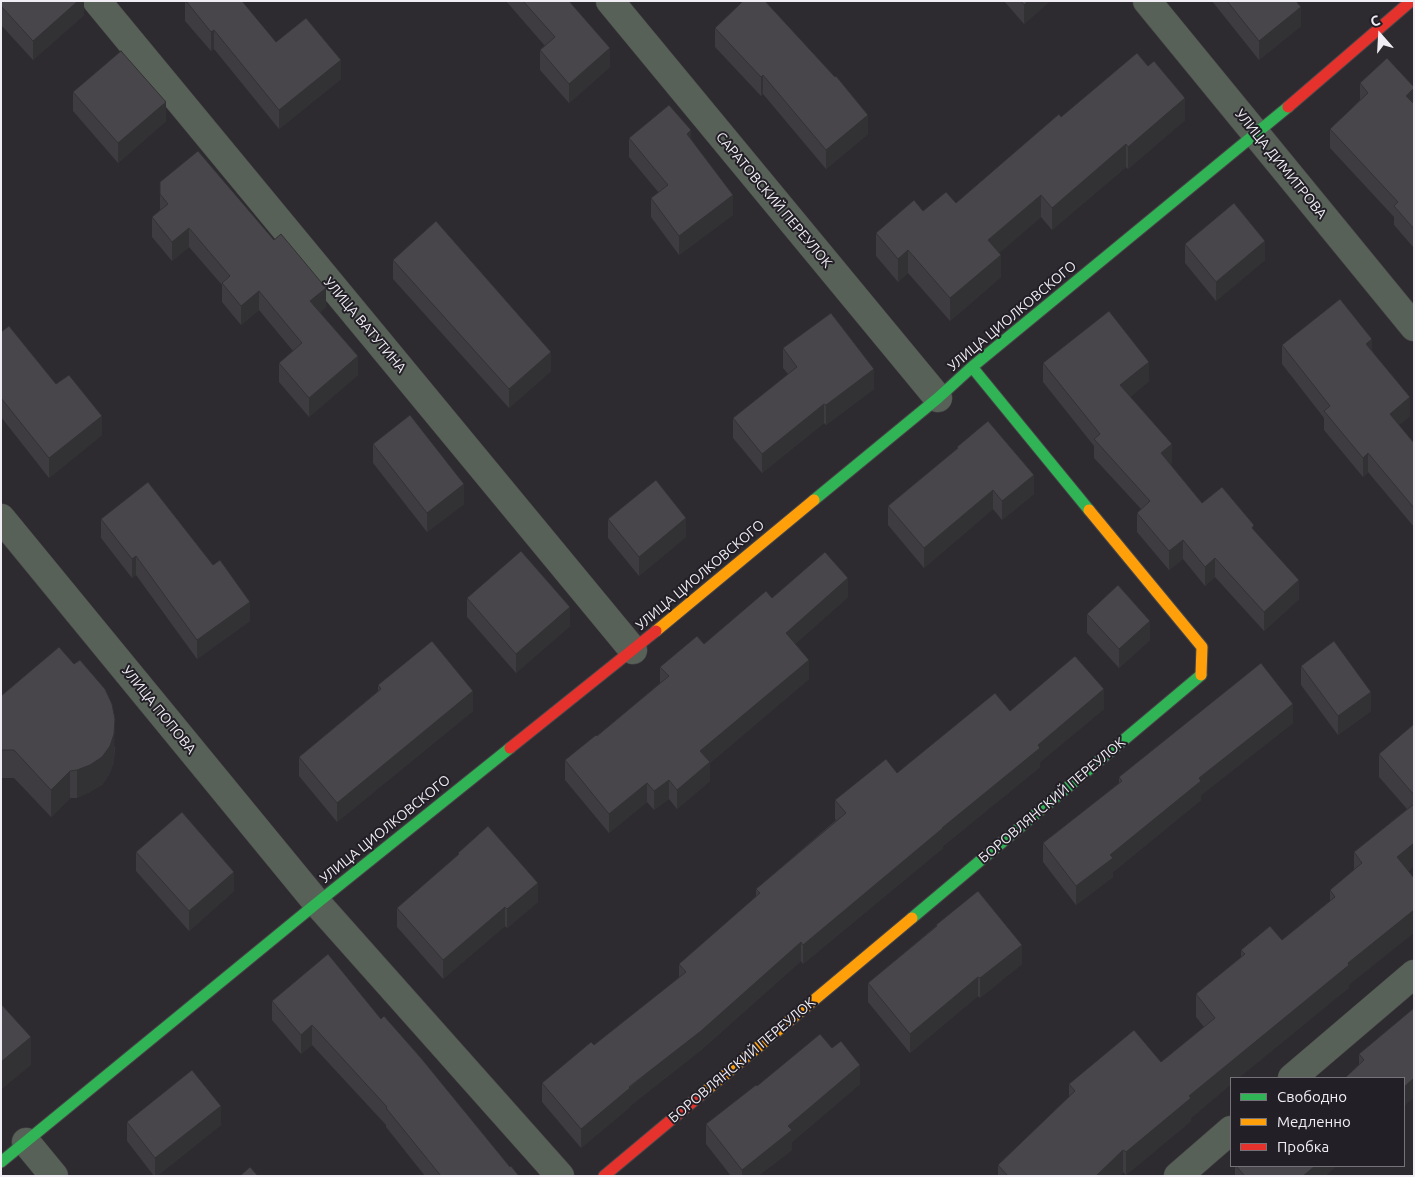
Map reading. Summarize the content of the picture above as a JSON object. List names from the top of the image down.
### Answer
{
  "streets": {
    "street": [
      "УЛИЦА ДИМИТРОВА",
      "САРАТОВСКИЙ ПЕРЕУЛОК",
      "УЛИЦА ЦИОЛКОВСКОГО",
      "УЛИЦА ВАТУТИНА",
      "УЛИЦА ПОПОВА",
      "БОРОВЛЯНСКИЙ ПЕРЕУЛОК"
    ]
  },
  "crossings": [
    ["УЛИЦА ДИМИТРОВА", "УЛИЦА ЦИОЛКОВСКОГО"],
    ["САРАТОВСКИЙ ПЕРЕУЛОК", "УЛИЦА ЦИОЛКОВСКОГО"],
    ["УЛИЦА ЦИОЛКОВСКОГО", "УЛИЦА ВАТУТИНА"],
    ["УЛИЦА ЦИОЛКОВСКОГО", "УЛИЦА ПОПОВА"],
    ["УЛИЦА ЦИОЛКОВСКОГО", "БОРОВЛЯНСКИЙ ПЕРЕУЛОК"]
  ],
  "legend": ["Свободно", "Медленно", "Пробка"],
  "north": "top"
}
